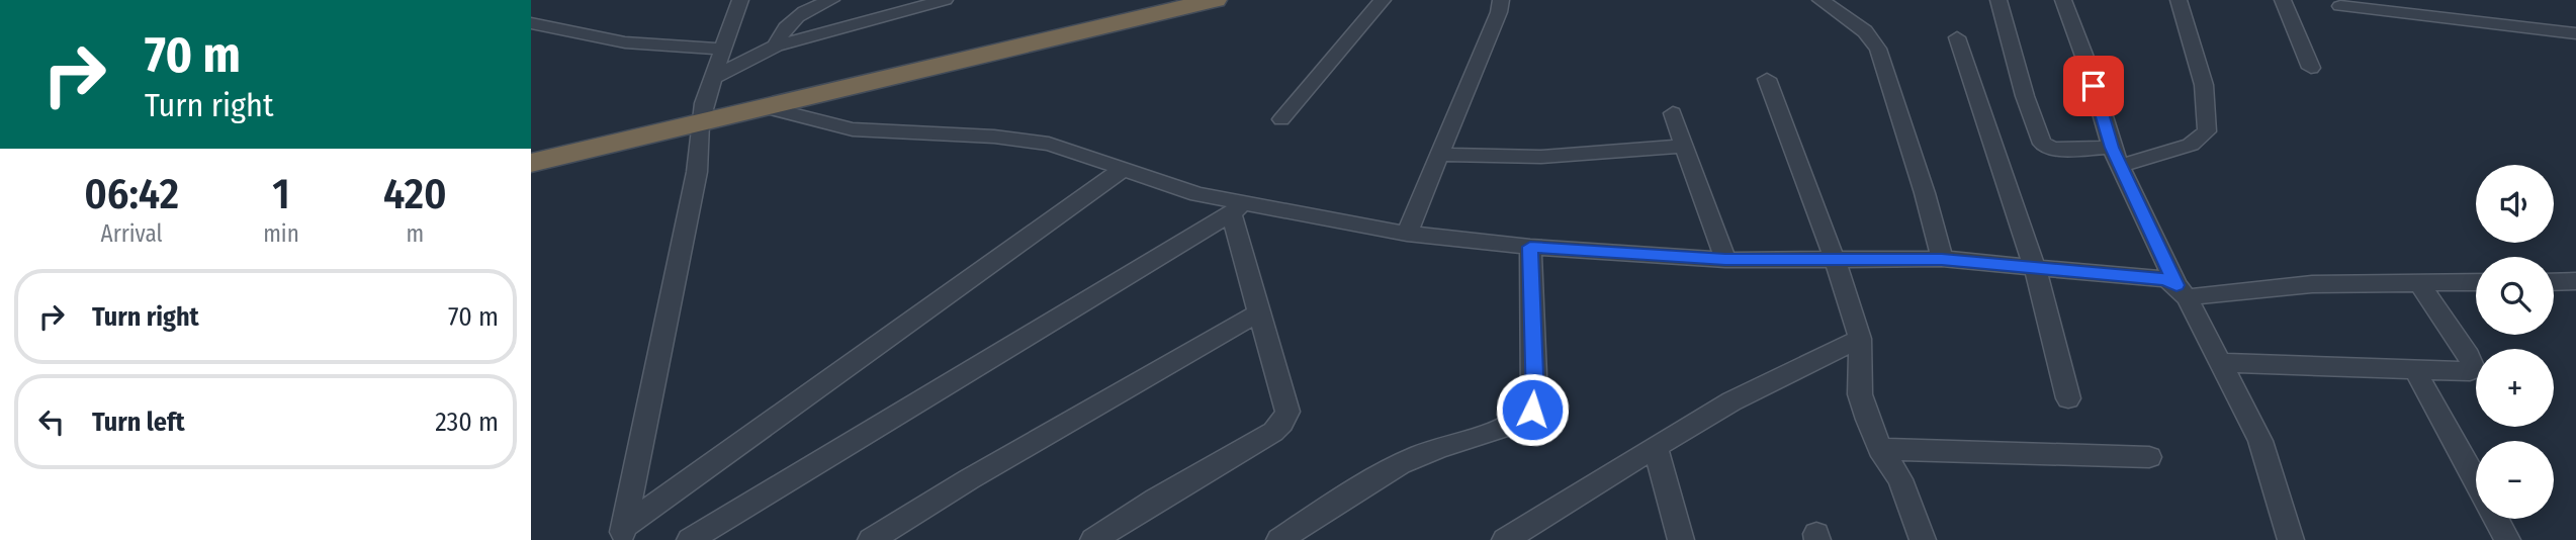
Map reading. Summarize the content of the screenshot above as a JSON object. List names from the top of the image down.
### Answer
{
  "page": {
    "turn": ["70 m", "Turn right"],
    "eta": [
      "06:42",
      "Arrival",
      "1",
      "min",
      "420",
      "m"
    ],
    "map_buttons": ["+", "−"],
    "list": [
      {
        "name": "Turn right",
        "value": "70 m"
      },
      {
        "name": "Turn left",
        "value": "230 m"
      }
    ]
  }
}
